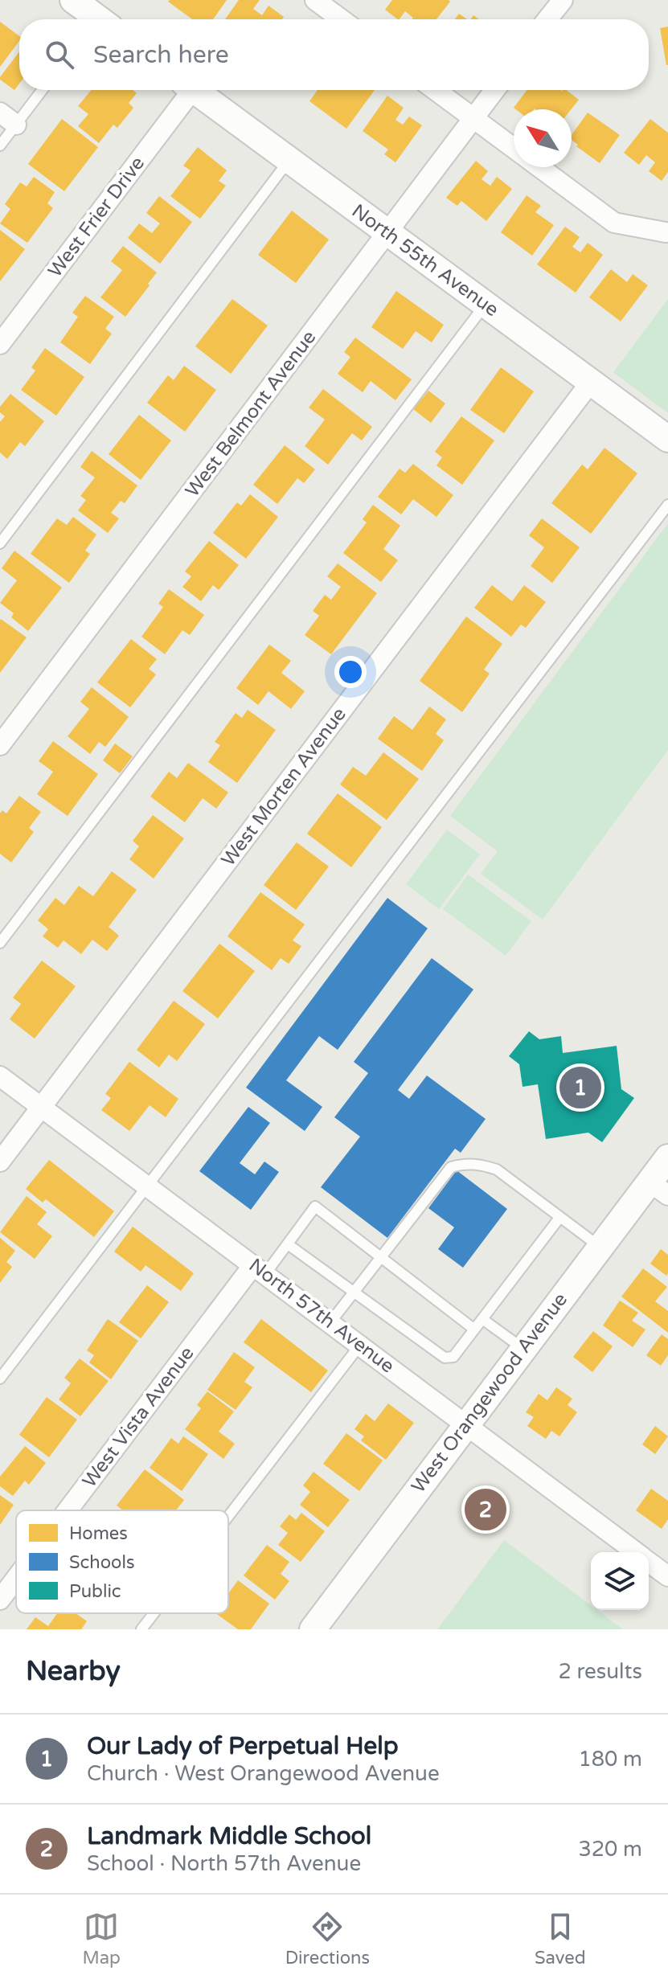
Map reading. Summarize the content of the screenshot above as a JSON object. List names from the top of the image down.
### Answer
{
  "streets": {
    "street": [
      "West Frier Drive",
      "North 55th Avenue",
      "West Belmont Avenue",
      "West Morten Avenue",
      "North 57th Avenue",
      "West Orangewood Avenue",
      "West Vista Avenue"
    ]
  },
  "crossings": [
    ["North 55th Avenue", "West Belmont Avenue"],
    ["North 55th Avenue", "West Morten Avenue"],
    ["West Morten Avenue", "North 57th Avenue"],
    ["North 57th Avenue", "West Orangewood Avenue"],
    ["North 57th Avenue", "West Vista Avenue"]
  ],
  "legend": ["Homes", "Schools", "Public"],
  "north": "top left",
  "page": {
    "search": "Search here",
    "pins": ["1", "2"],
    "heading": ["Nearby", "2 results"],
    "list": [
      {
        "mark": "1",
        "name": "Our Lady of Perpetual Help",
        "note": "Church · West Orangewood Avenue",
        "value": "180 m"
      },
      {
        "mark": "2",
        "name": "Landmark Middle School",
        "note": "School · North 57th Avenue",
        "value": "320 m"
      }
    ],
    "nav": ["Map", "Directions", "Saved"]
  }
}
